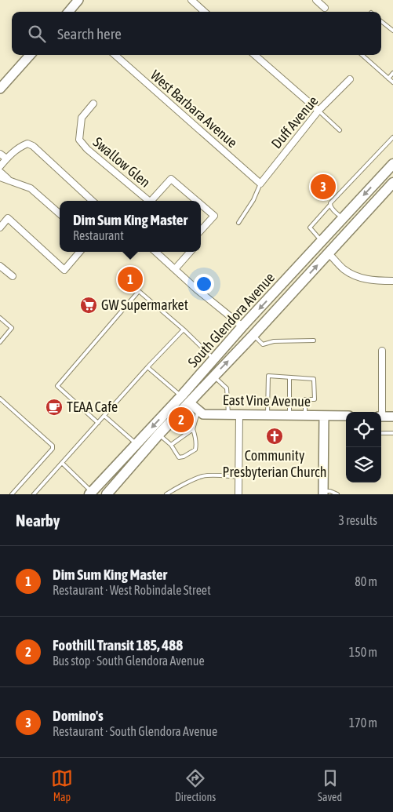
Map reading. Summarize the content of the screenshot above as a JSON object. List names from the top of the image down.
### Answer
{
  "streets": {
    "main road": ["South Glendora Avenue"],
    "street": [
      "West Barbara Avenue",
      "Duff Avenue",
      "Swallow Glen",
      "East Vine Avenue"
    ]
  },
  "crossings": [
    ["West Barbara Avenue", "Duff Avenue"],
    ["South Glendora Avenue", "East Vine Avenue"]
  ],
  "places": {
    "supermarket": ["GW Supermarket"],
    "cafe": ["TEAA Cafe"],
    "church": ["Community Presbyterian Church"]
  },
  "page": {
    "search": "Search here",
    "pins": ["3", "1", "2"],
    "popup": ["Dim Sum King Master", "Restaurant"],
    "heading": ["Nearby", "3 results"],
    "list": [
      {
        "mark": "1",
        "name": "Dim Sum King Master",
        "note": "Restaurant · West Robindale Street",
        "value": "80 m"
      },
      {
        "mark": "2",
        "name": "Foothill Transit 185, 488",
        "note": "Bus stop · South Glendora Avenue",
        "value": "150 m"
      },
      {
        "mark": "3",
        "name": "Domino's",
        "note": "Restaurant · South Glendora Avenue",
        "value": "170 m"
      }
    ],
    "nav": ["Map", "Directions", "Saved"]
  }
}
